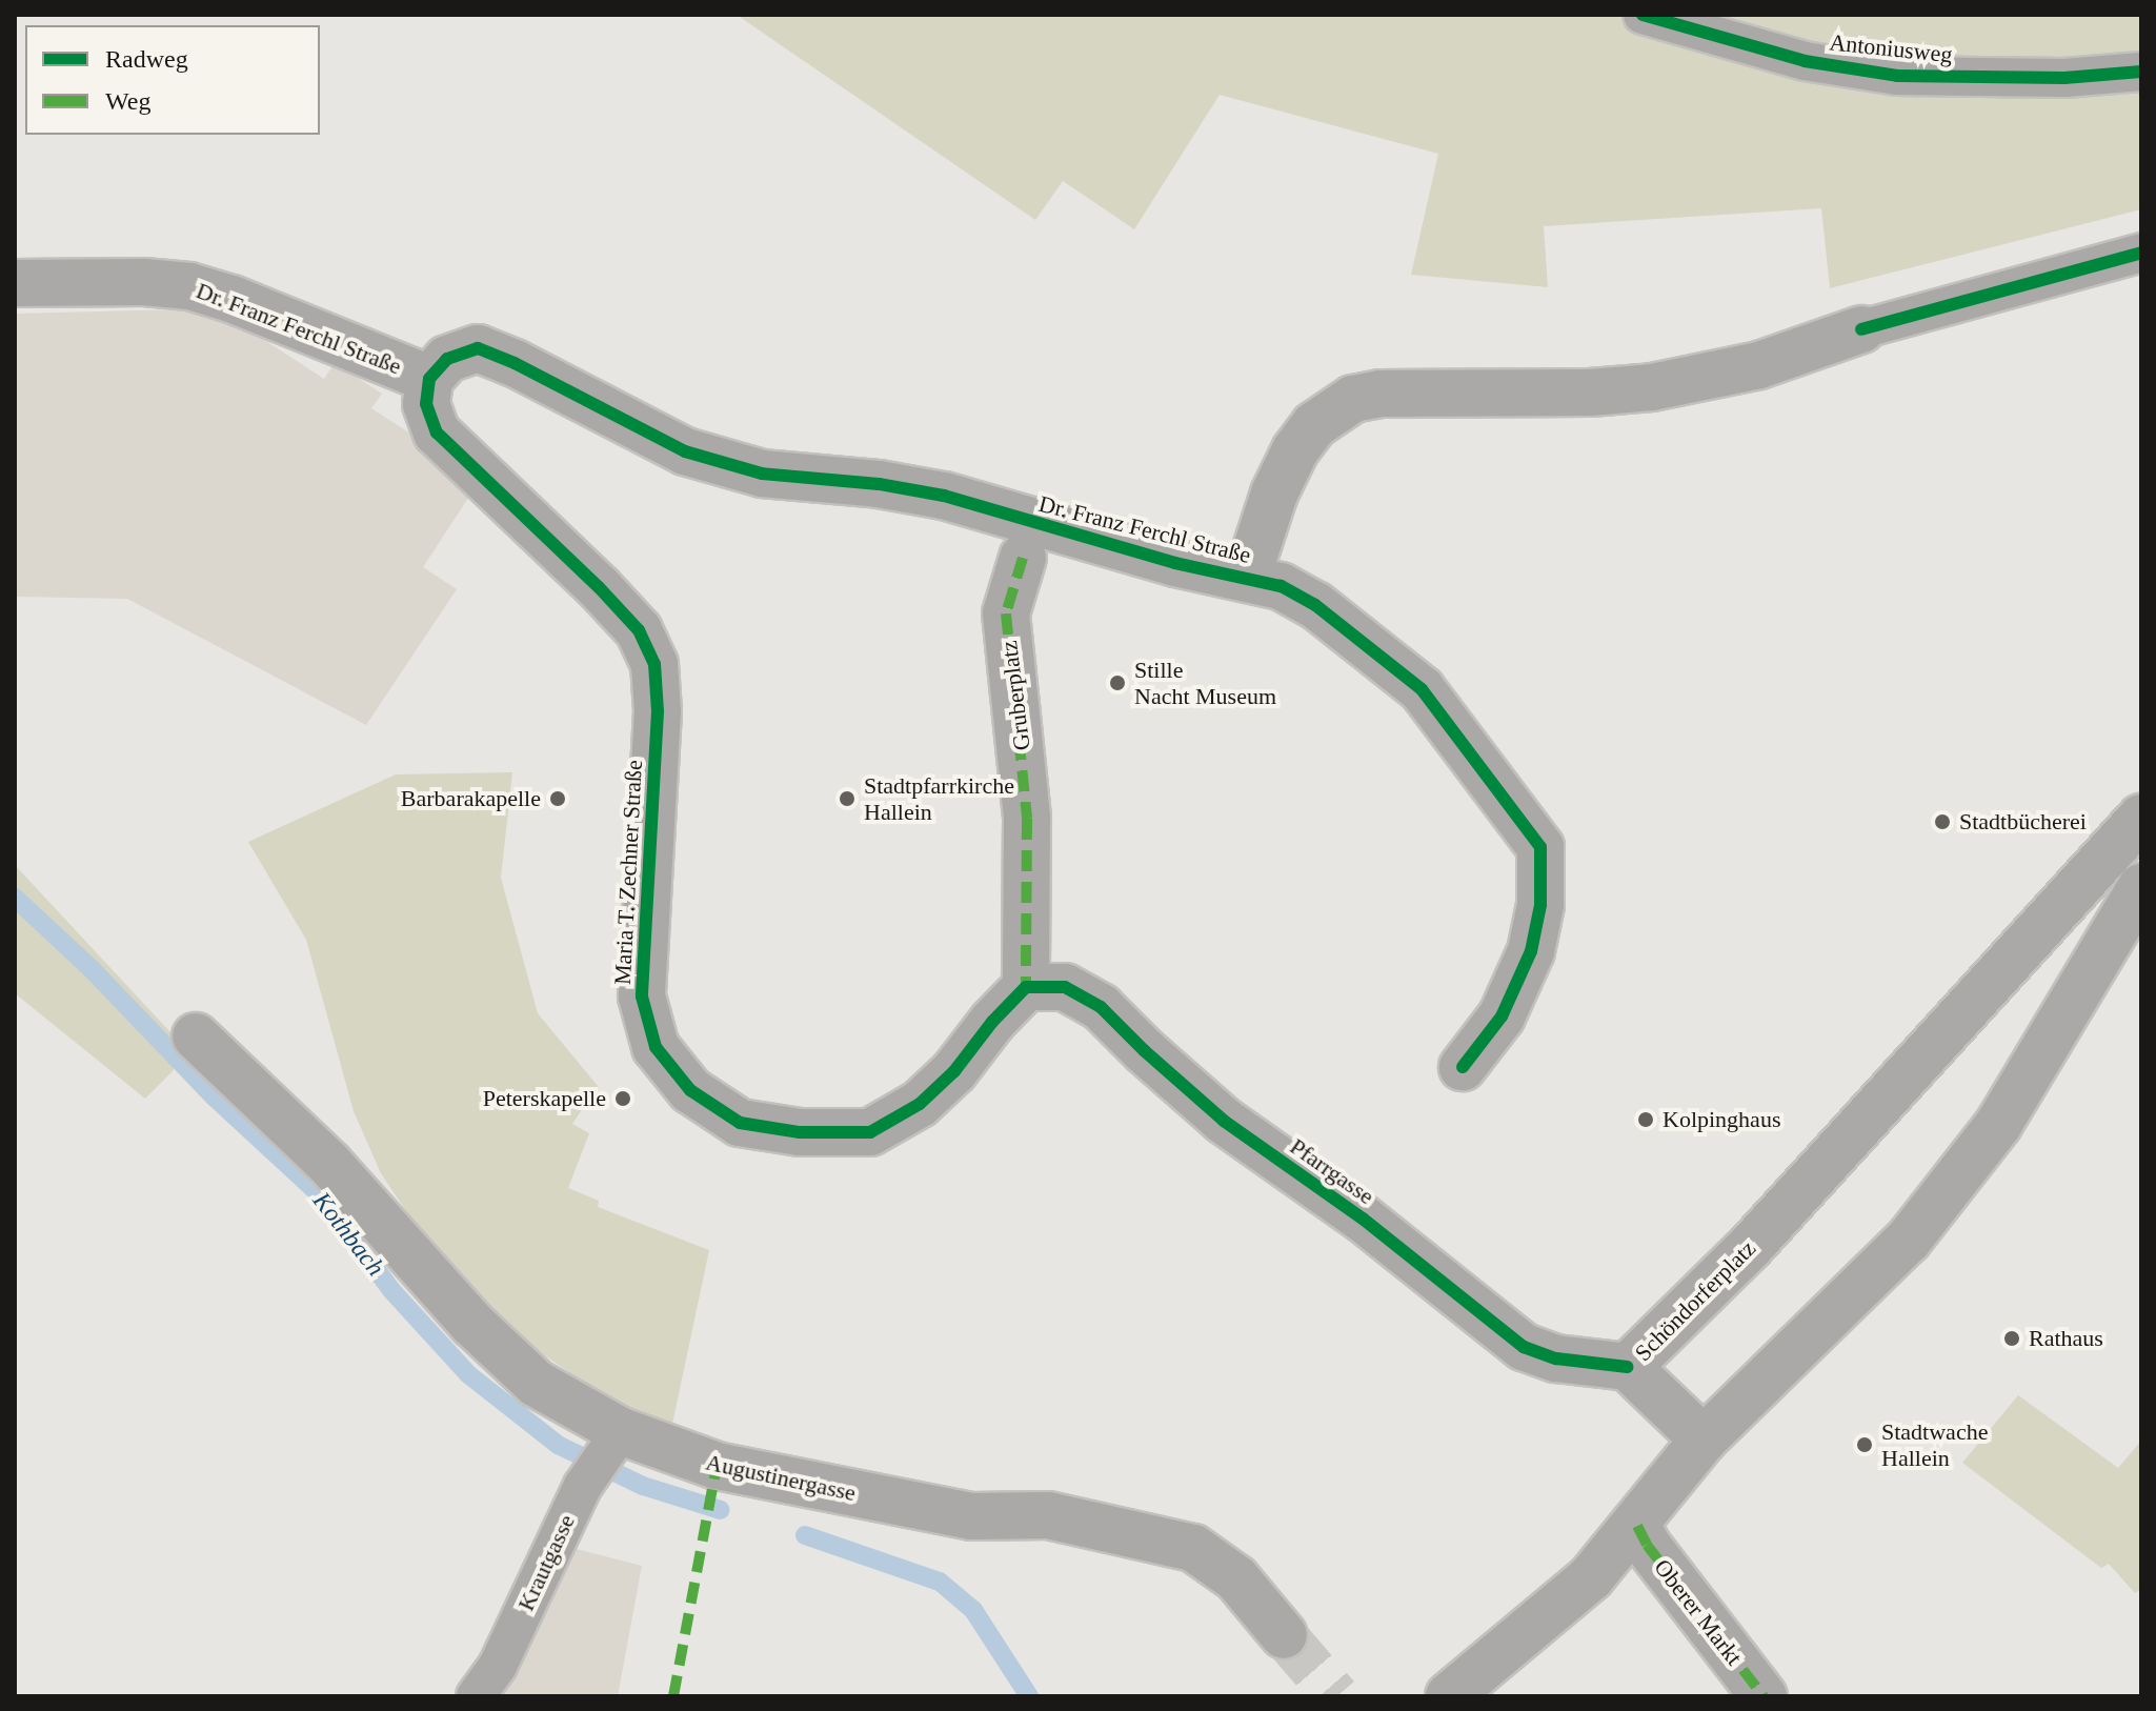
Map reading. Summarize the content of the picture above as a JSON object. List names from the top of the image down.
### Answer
{
  "streets": {
    "street": [
      "Dr. Franz Ferchl Straße",
      "Gruberplatz",
      "Maria T. Zechner Straße",
      "Pfarrgasse",
      "Schöndorferplatz",
      "Augustinergasse",
      "Oberer Markt"
    ],
    "lane": ["Antoniusweg", "Krautgasse"]
  },
  "crossings": [
    ["Dr. Franz Ferchl Straße", "Maria T. Zechner Straße"],
    ["Gruberplatz", "Maria T. Zechner Straße"],
    ["Gruberplatz", "Pfarrgasse"],
    ["Maria T. Zechner Straße", "Pfarrgasse"],
    ["Pfarrgasse", "Schöndorferplatz"],
    ["Augustinergasse", "Krautgasse"]
  ],
  "water": ["Kothbach"],
  "places": [
    "Stille Nacht Museum",
    "Barbarakapelle",
    "Stadtpfarrkirche Hallein",
    "Stadtbücherei",
    "Peterskapelle",
    "Kolpinghaus",
    "Rathaus",
    "Stadtwache Hallein"
  ],
  "legend": ["Radweg", "Weg"]
}
